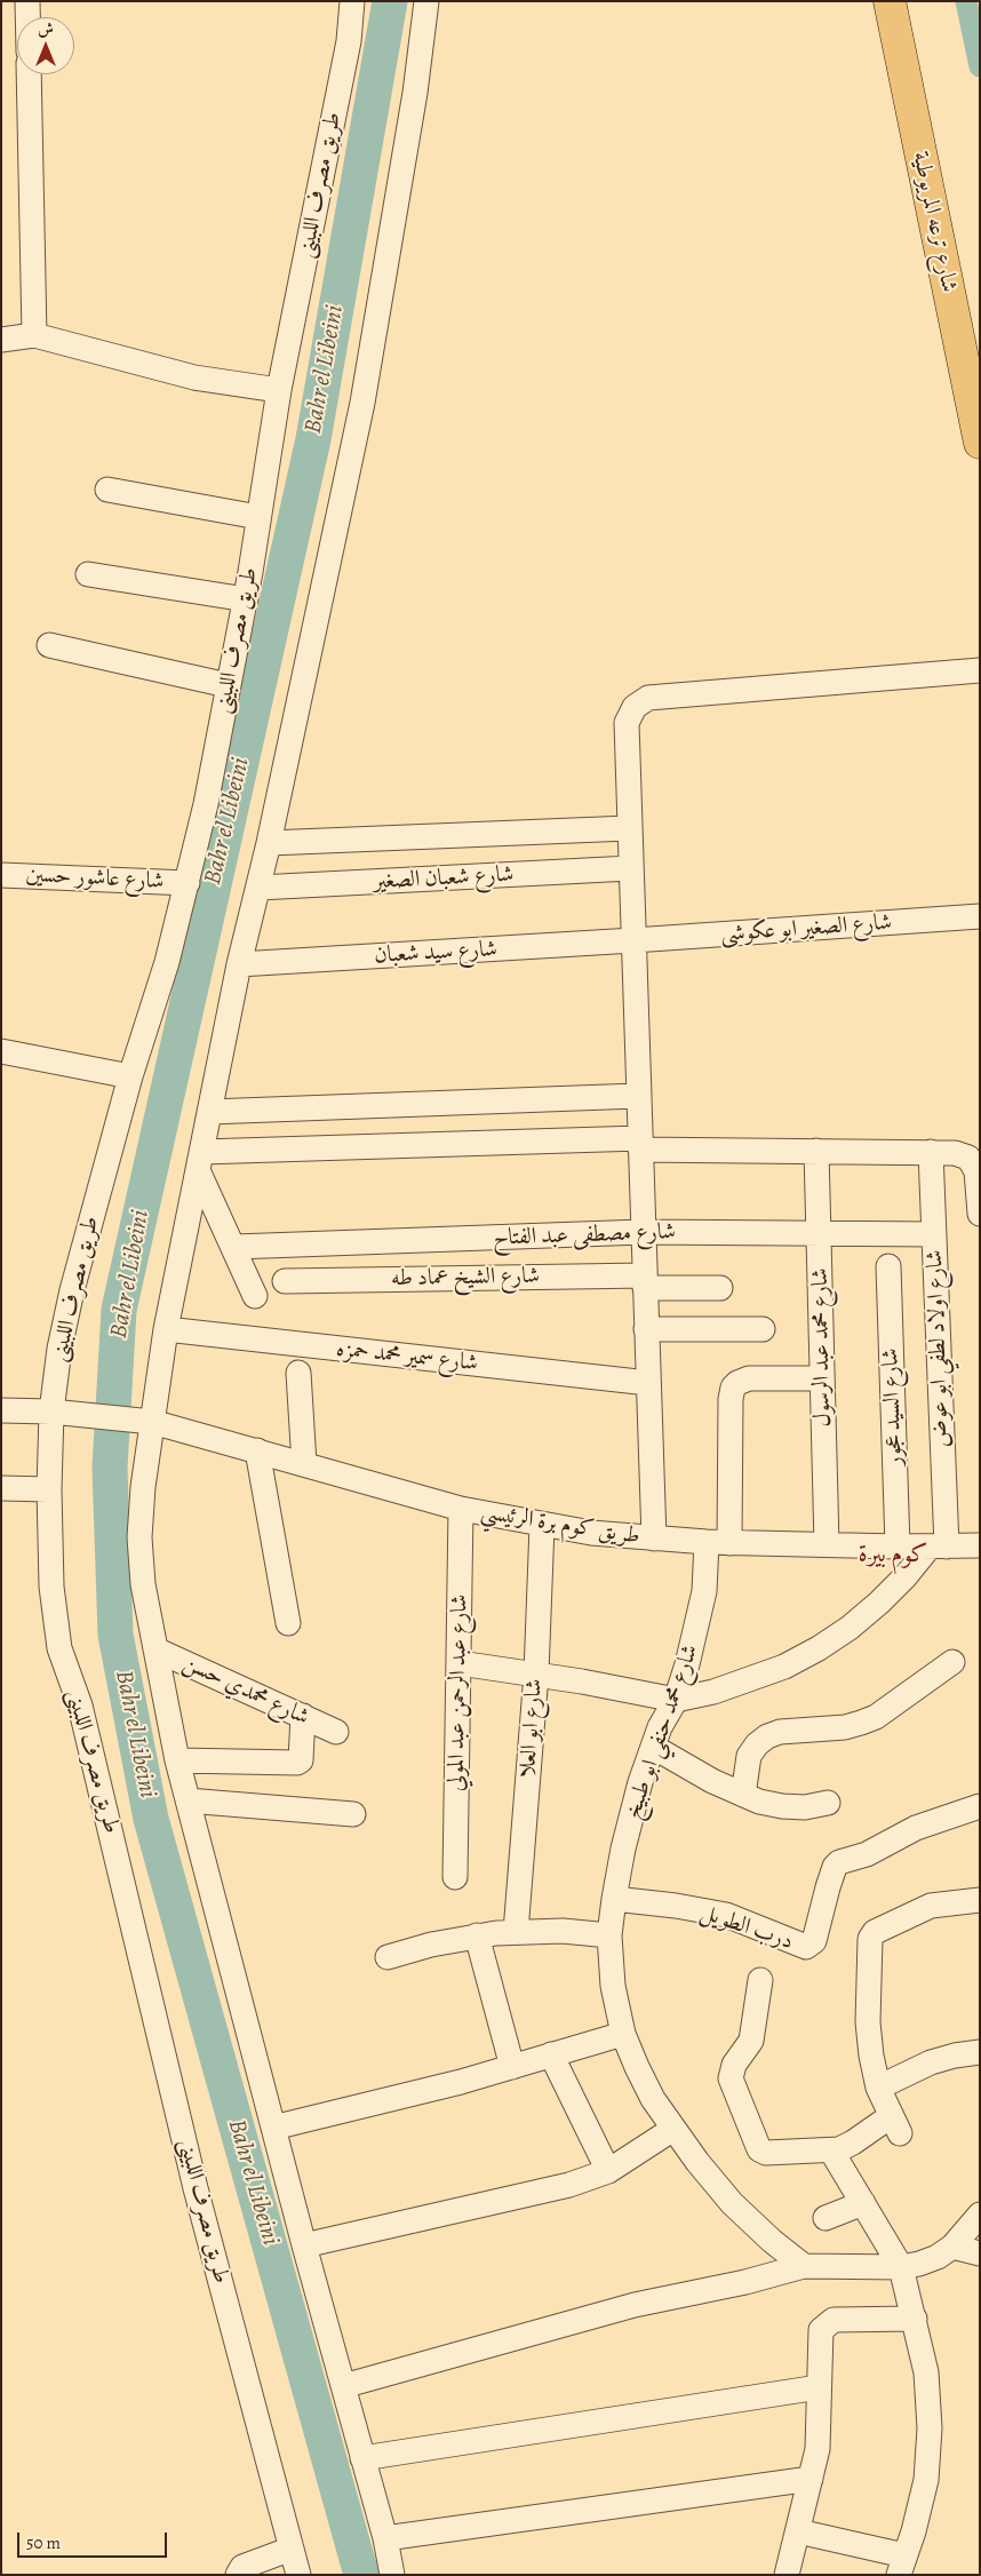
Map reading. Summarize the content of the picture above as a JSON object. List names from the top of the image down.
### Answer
{
  "streets": {
    "main road": ["شارع ترعه المريوطية"],
    "street": [
      "طريق مصرف اللبينى",
      "شارع عاشور حسين",
      "شارع شعبان الصغير",
      "شارع الصغير ابو عكوشى",
      "شارع سيد شعبان",
      "شارع مصطفى عبد الفتاح",
      "شارع الشيخ عماد طه",
      "شارع محمد عبد الرسول",
      "شارع اولاد لطفي ابو عوض",
      "شارع سمير محمد حمزه",
      "شارع السيد عجور",
      "طريق كوم برة الرئيسي",
      "شارع محمدي حسن",
      "شارع عبد الرحمن عبد المولي",
      "شارع ابو العلا",
      "شارع محمد حنفي ابو طبيخ",
      "درب الطويل"
    ]
  },
  "crossings": [
    ["طريق مصرف اللبينى", "شارع عاشور حسين"],
    ["طريق مصرف اللبينى", "طريق كوم برة الرئيسي"],
    ["شارع الصغير ابو عكوشى", "شارع سيد شعبان"],
    ["شارع مصطفى عبد الفتاح", "شارع محمد عبد الرسول"],
    ["شارع مصطفى عبد الفتاح", "شارع اولاد لطفي ابو عوض"],
    ["شارع محمد عبد الرسول", "طريق كوم برة الرئيسي"],
    ["شارع محمد عبد الرسول", "شارع محمد حنفي ابو طبيخ"],
    ["شارع اولاد لطفي ابو عوض", "طريق كوم برة الرئيسي"],
    ["شارع السيد عجور", "طريق كوم برة الرئيسي"],
    ["طريق كوم برة الرئيسي", "شارع عبد الرحمن عبد المولي"],
    ["طريق كوم برة الرئيسي", "شارع ابو العلا"],
    ["طريق كوم برة الرئيسي", "شارع محمد حنفي ابو طبيخ"],
    ["شارع محمد حنفي ابو طبيخ", "درب الطويل"]
  ],
  "districts": ["كوم بيرة"],
  "water": ["Bahr el Libeini"],
  "scale_bar": "50 m",
  "north": "top"
}
